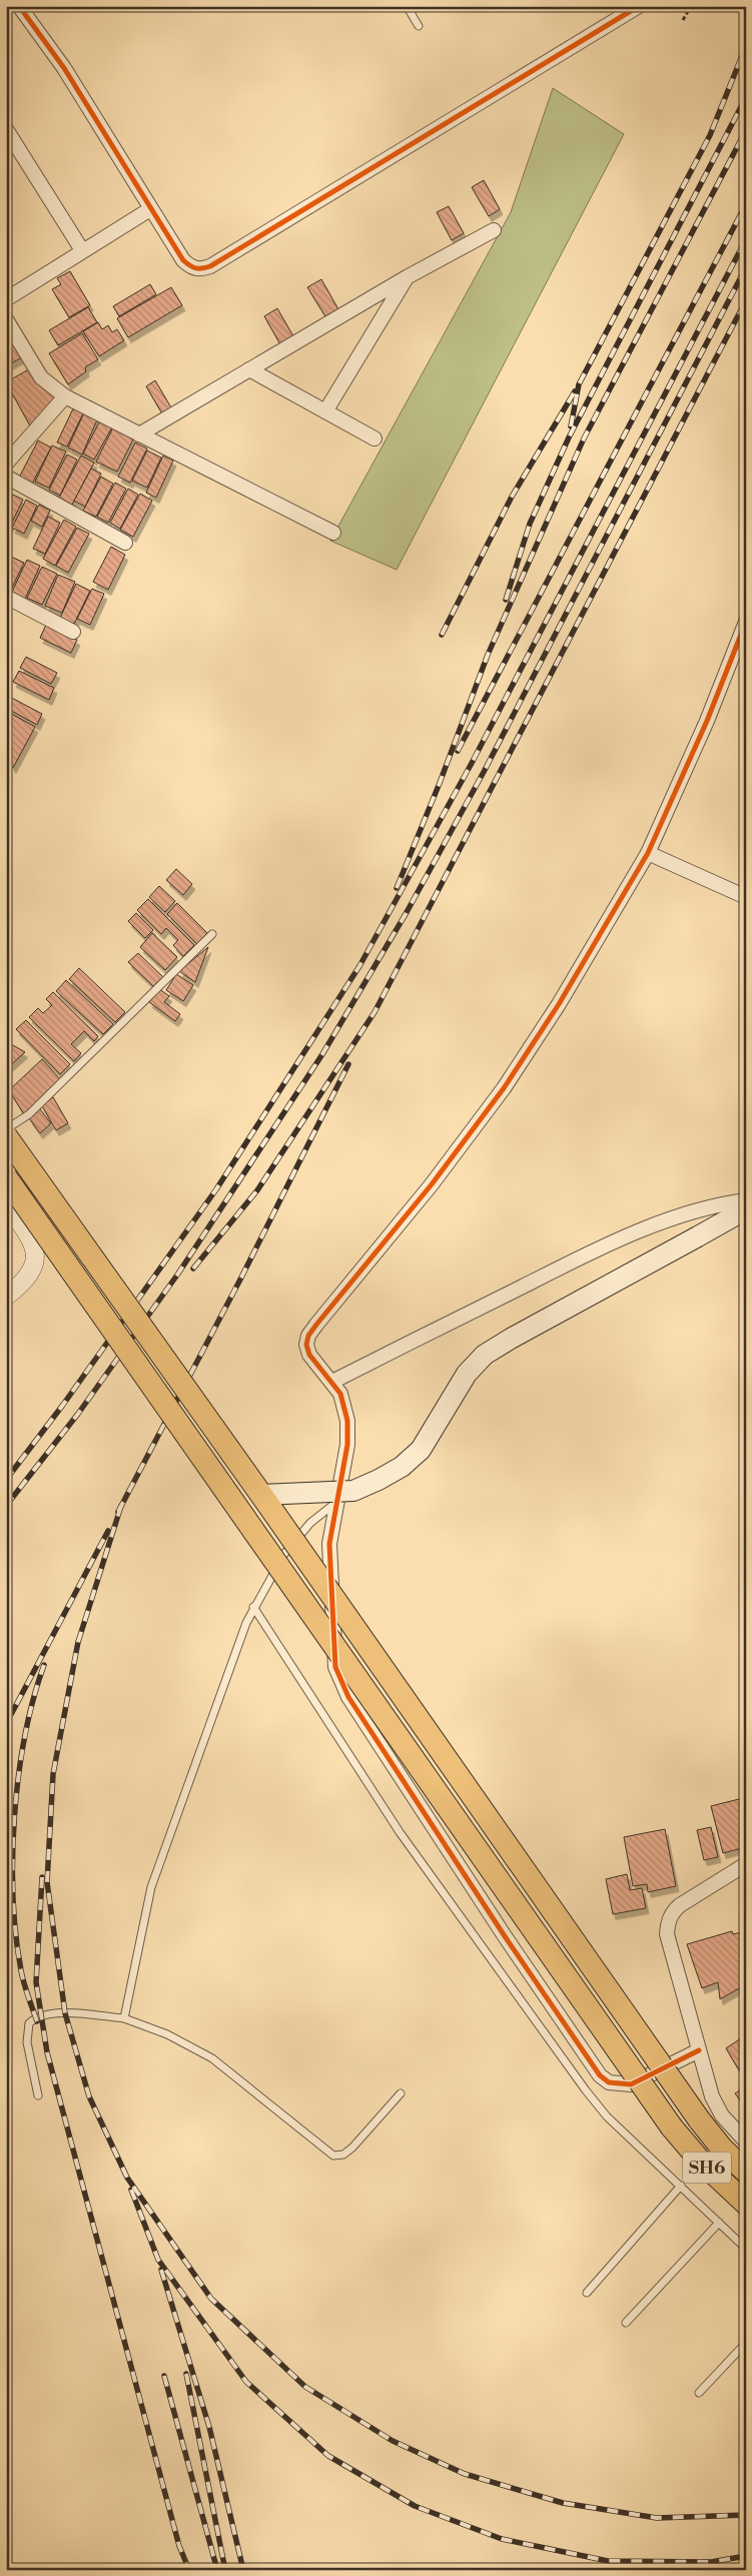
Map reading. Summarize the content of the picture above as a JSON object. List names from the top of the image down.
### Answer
{
  "streets": {
    "main road": ["SH6"]
  }
}
